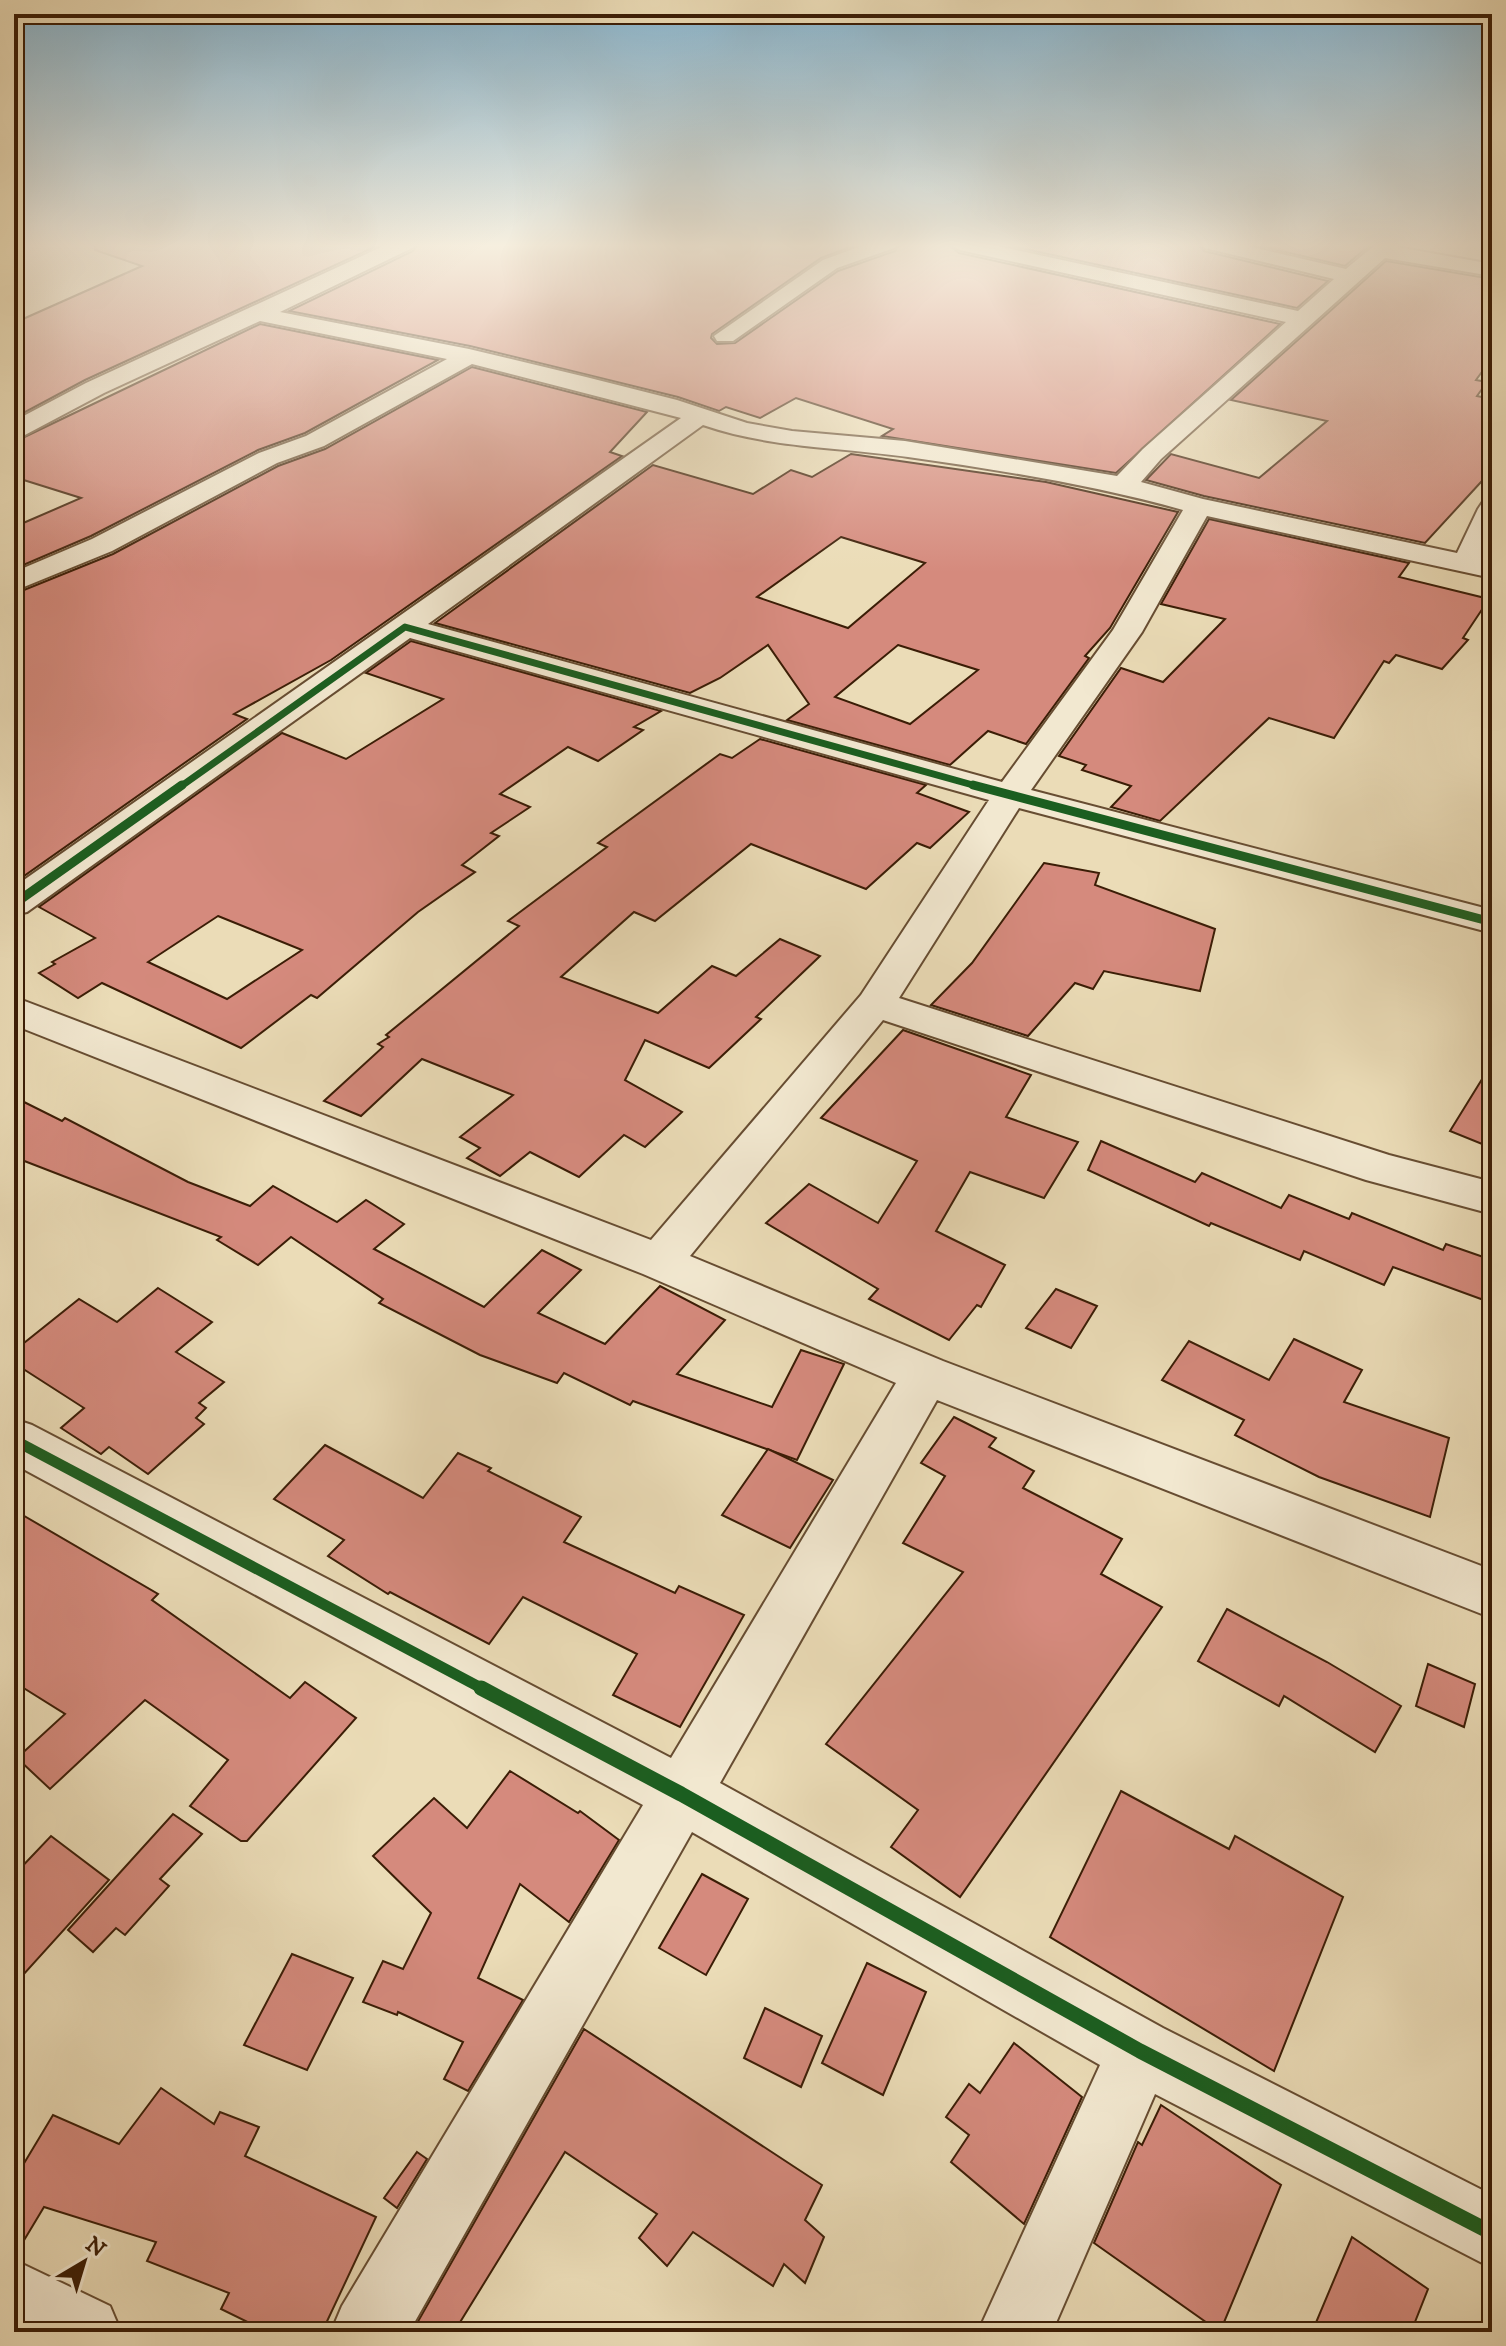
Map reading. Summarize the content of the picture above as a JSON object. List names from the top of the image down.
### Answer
{
  "north": "top right"
}
